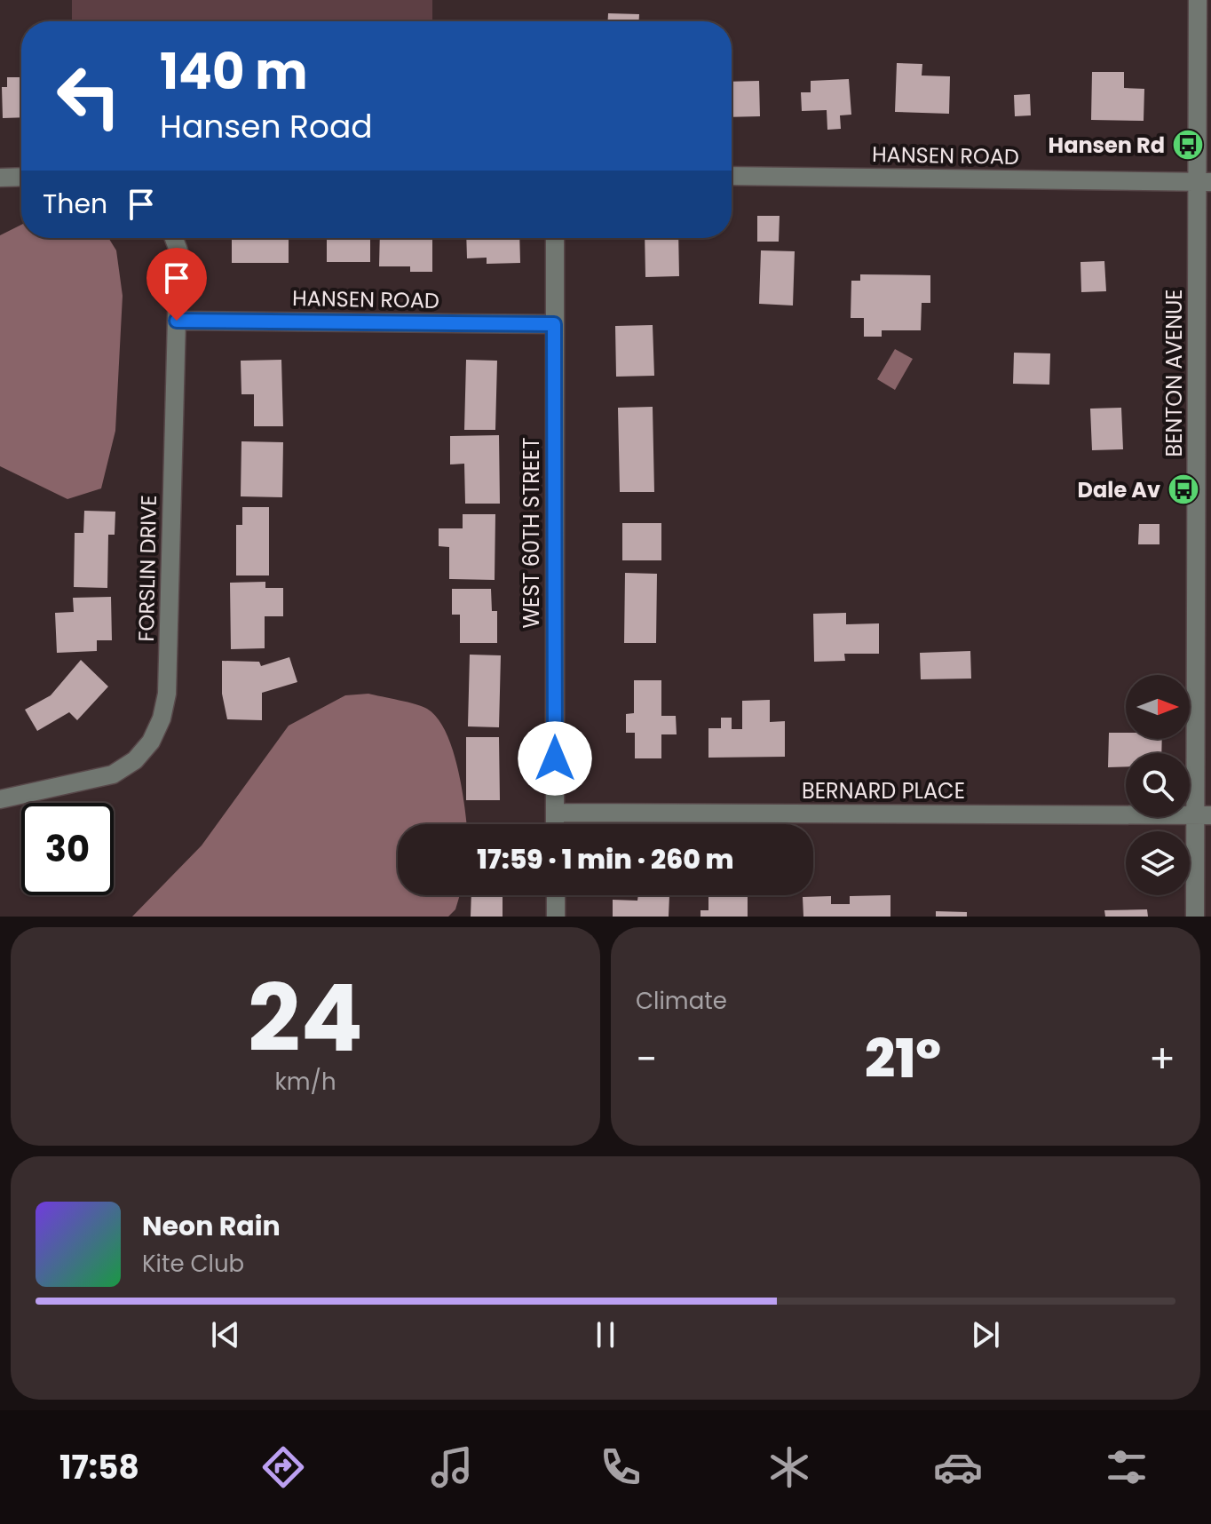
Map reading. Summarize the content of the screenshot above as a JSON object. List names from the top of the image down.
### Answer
{
  "streets": {
    "street": [
      "HANSEN ROAD",
      "BENTON AVENUE",
      "WEST 60TH STREET",
      "FORSLIN DRIVE",
      "BERNARD PLACE"
    ]
  },
  "crossings": [
    ["HANSEN ROAD", "BENTON AVENUE"],
    ["HANSEN ROAD", "WEST 60TH STREET"],
    ["HANSEN ROAD", "FORSLIN DRIVE"],
    ["BENTON AVENUE", "BERNARD PLACE"],
    ["WEST 60TH STREET", "BERNARD PLACE"]
  ],
  "places": {
    "bus stop": ["Hansen Rd", "Dale Av"]
  },
  "north": "right",
  "page": {
    "turn": ["140 m", "Hansen Road"],
    "then": "Then",
    "limit": "30",
    "trip": "17:59 · 1 min · 260 m",
    "tile": [
      ["24", "km/h"],
      "Climate"
    ],
    "heat": ["−", "21°", "+"],
    "song": ["Neon Rain", "Kite Club"],
    "tabs": "17:58"
  }
}
